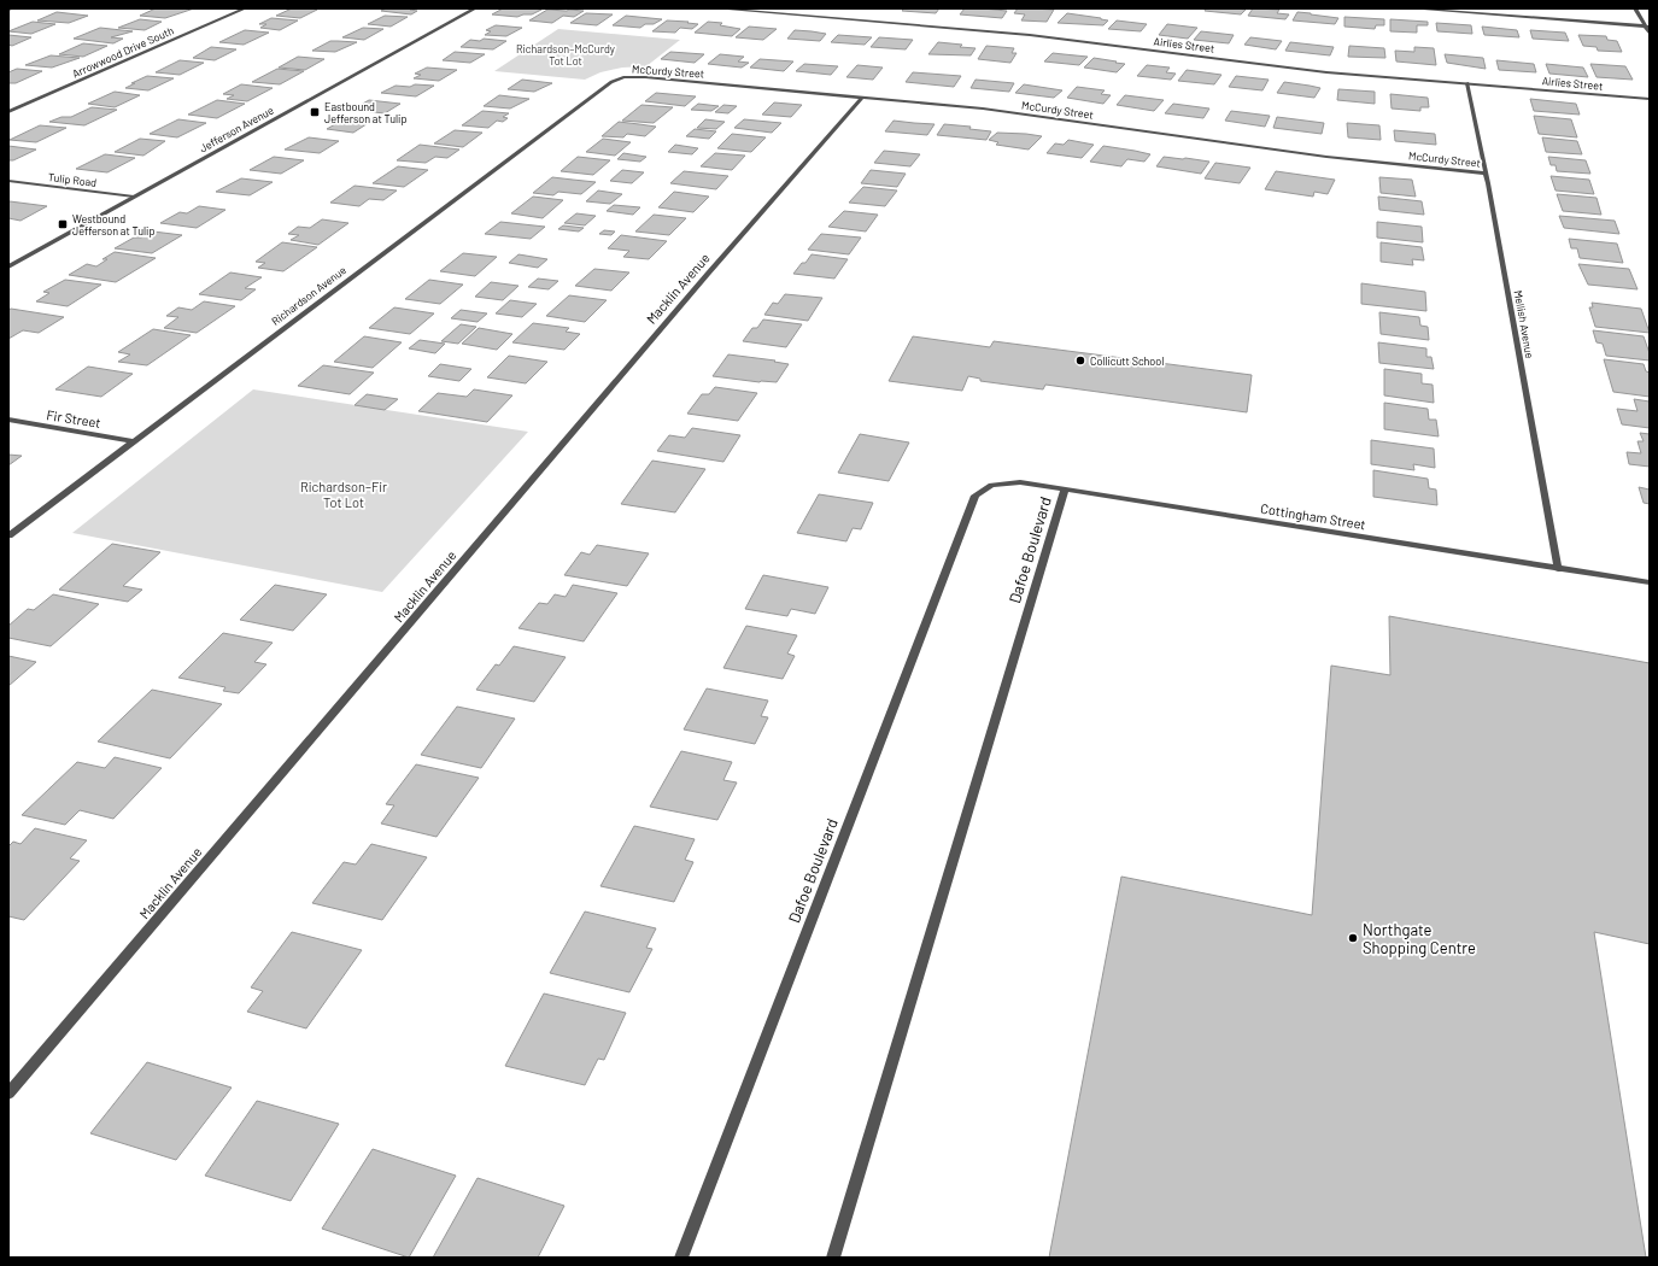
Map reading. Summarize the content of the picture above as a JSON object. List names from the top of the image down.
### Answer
{
  "streets": {
    "street": [
      "Airlies Street",
      "Arrowwood Drive South",
      "McCurdy Street",
      "Jefferson Avenue",
      "Tulip Road",
      "Macklin Avenue",
      "Richardson Avenue",
      "Mellish Avenue",
      "Fir Street",
      "Cottingham Street",
      "Dafoe Boulevard"
    ]
  },
  "crossings": [
    ["Airlies Street", "Mellish Avenue"],
    ["McCurdy Street", "Macklin Avenue"],
    ["McCurdy Street", "Richardson Avenue"],
    ["McCurdy Street", "Mellish Avenue"],
    ["Jefferson Avenue", "Tulip Road"],
    ["Richardson Avenue", "Fir Street"],
    ["Mellish Avenue", "Cottingham Street"],
    ["Cottingham Street", "Dafoe Boulevard"]
  ],
  "parks": ["Richardson–McCurdy Tot Lot", "Richardson–Fir Tot Lot"],
  "places": {
    "transit": ["Eastbound Jefferson at Tulip", "Westbound Jefferson at Tulip"],
    "other": ["Collicutt School", "Northgate Shopping Centre"]
  }
}
